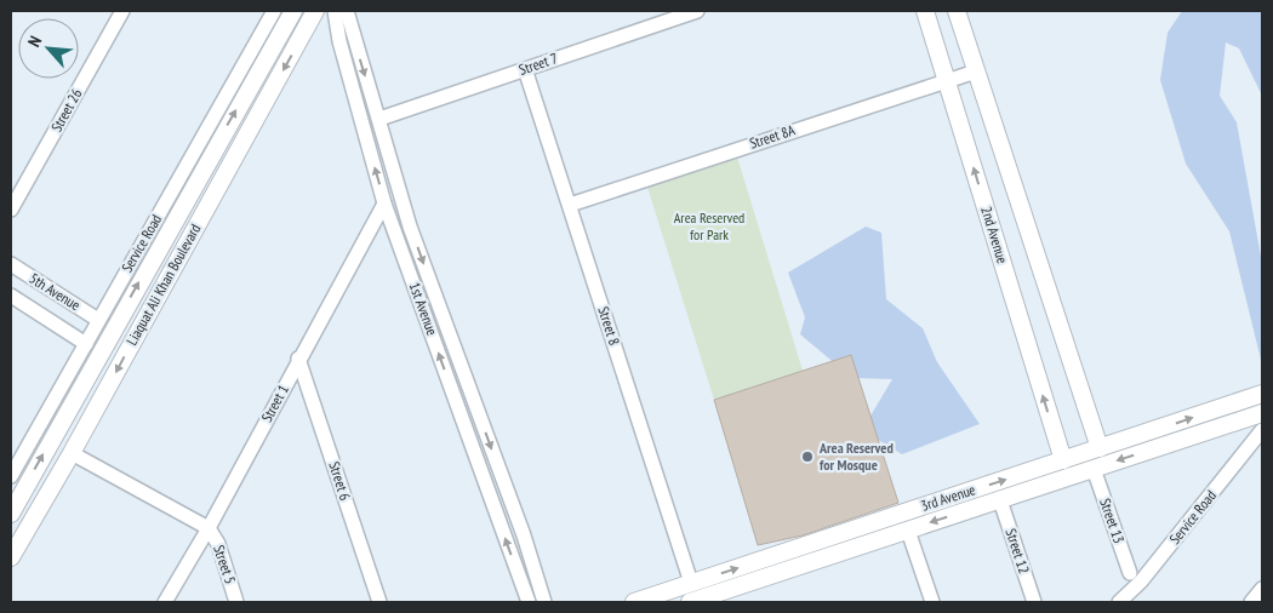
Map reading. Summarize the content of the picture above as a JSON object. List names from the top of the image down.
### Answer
{
  "streets": {
    "main road": ["2nd Avenue", "Liaquat Ali Khan Boulevard", "3rd Avenue"],
    "street": [
      "Street 7",
      "Street 26",
      "Street 8A",
      "Service Road",
      "5th Avenue",
      "1st Avenue",
      "Street 8",
      "Street 1",
      "Street 6",
      "Street 13",
      "Street 12",
      "Street 5"
    ]
  },
  "crossings": [
    ["Street 7", "Street 8"],
    ["Street 8A", "2nd Avenue"],
    ["Street 8A", "Street 8"],
    ["2nd Avenue", "3rd Avenue"],
    ["Service Road", "5th Avenue"],
    ["1st Avenue", "Street 1"],
    ["Street 8", "3rd Avenue"],
    ["Street 1", "Street 6"],
    ["Street 1", "Street 5"],
    ["3rd Avenue", "Street 13"],
    ["3rd Avenue", "Street 12"]
  ],
  "parks": ["Area Reserved for Park"],
  "places": ["Area Reserved for Mosque"],
  "north": "top left"
}
